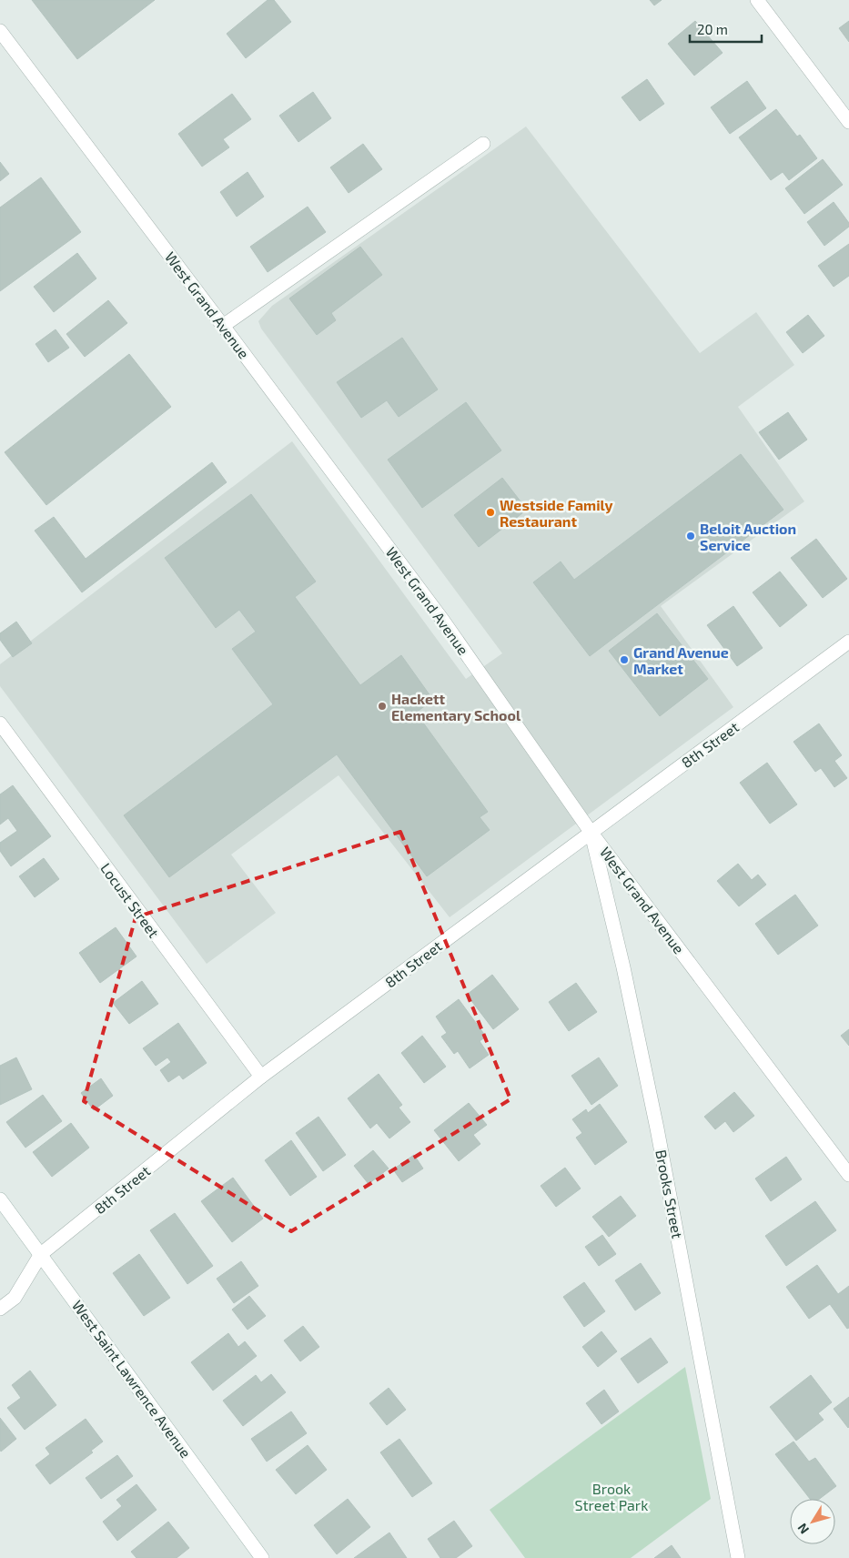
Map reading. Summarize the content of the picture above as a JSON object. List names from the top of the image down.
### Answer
{
  "streets": {
    "street": [
      "West Grand Avenue",
      "8th Street",
      "Locust Street",
      "Brooks Street",
      "West Saint Lawrence Avenue"
    ]
  },
  "crossings": [
    ["West Grand Avenue", "8th Street"],
    ["West Grand Avenue", "Brooks Street"],
    ["8th Street", "Locust Street"],
    ["8th Street", "Brooks Street"],
    ["8th Street", "West Saint Lawrence Avenue"]
  ],
  "parks": ["Brook Street Park"],
  "places": [
    "Westside Family Restaurant",
    "Beloit Auction Service",
    "Grand Avenue Market",
    "Hackett Elementary School"
  ],
  "scale_bar": "20 m",
  "north": "bottom left"
}
